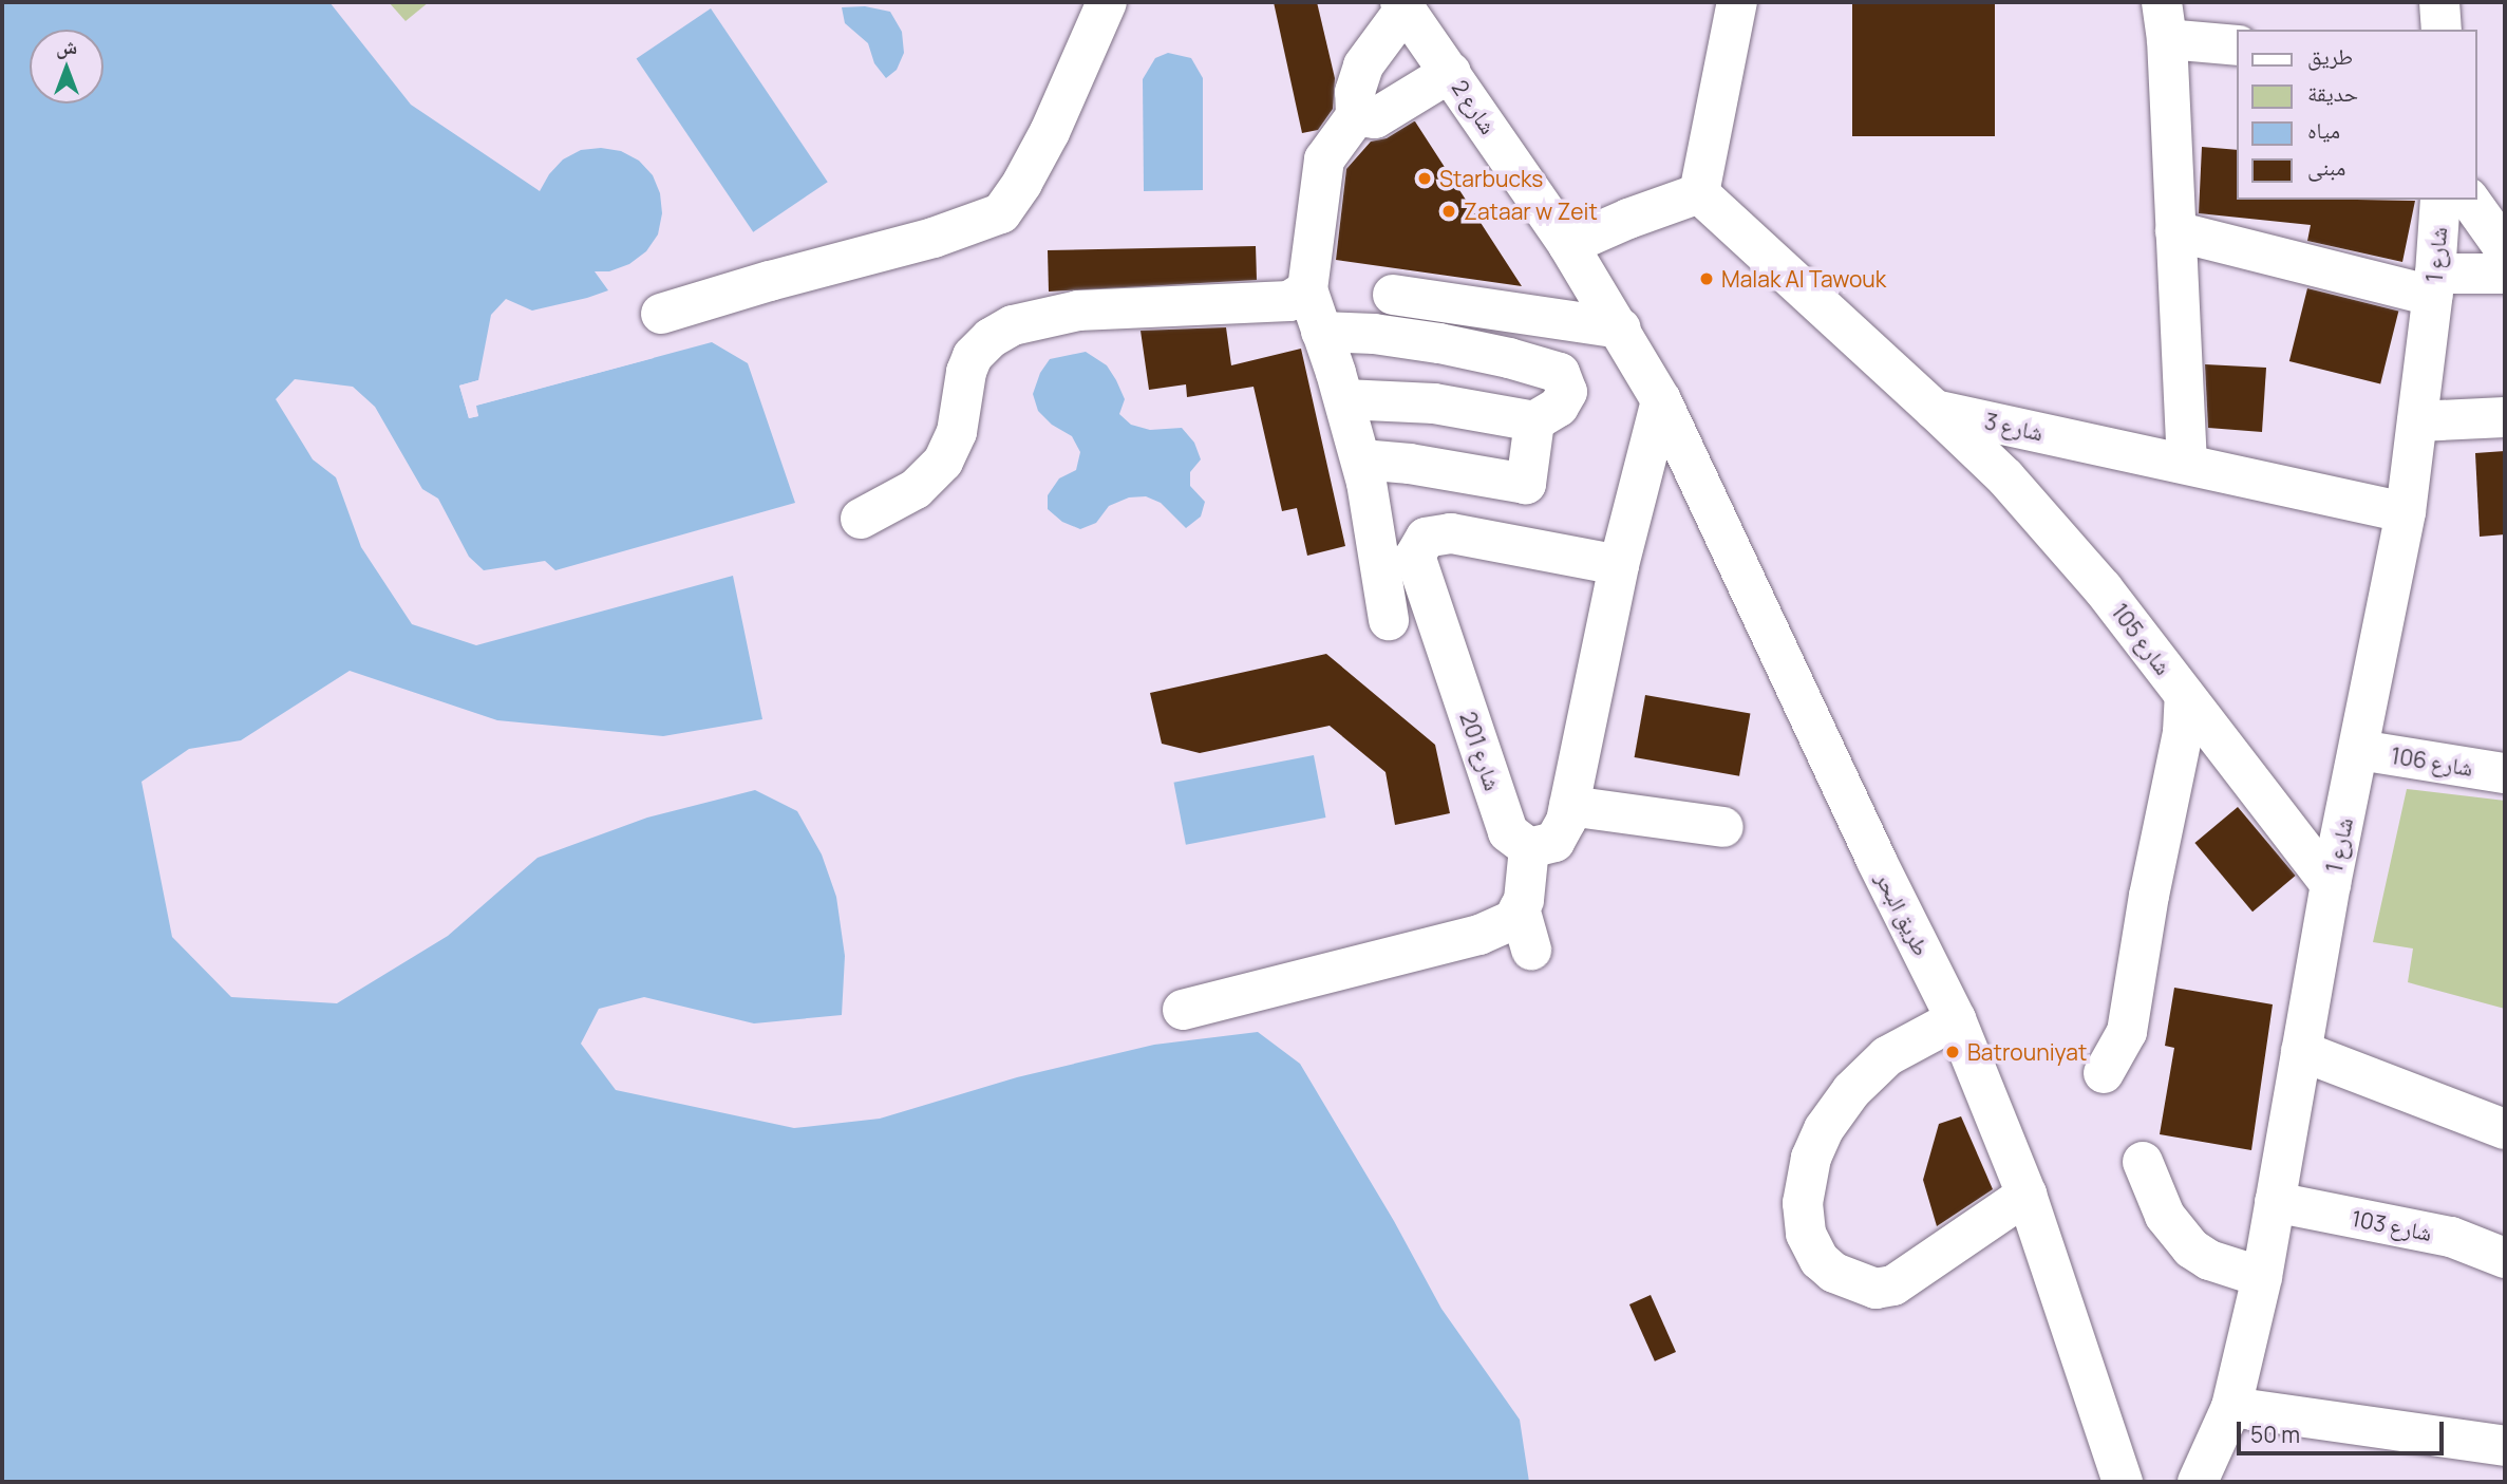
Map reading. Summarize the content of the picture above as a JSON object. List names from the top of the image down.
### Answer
{
  "streets": {
    "street": [
      "شارع 2",
      "شارع 1",
      "شارع 3",
      "شارع 105",
      "شارع 201",
      "شارع 106",
      "طريق البحر",
      "شارع 103"
    ]
  },
  "crossings": [
    ["شارع 2", "طريق البحر"],
    ["شارع 1", "شارع 3"],
    ["شارع 1", "شارع 105"],
    ["شارع 1", "شارع 106"],
    ["شارع 1", "شارع 103"],
    ["شارع 3", "شارع 105"]
  ],
  "places": [
    "Starbucks",
    "Zataar w Zeit",
    "Malak Al Tawouk",
    "Batrouniyat"
  ],
  "legend": [
    "طريق",
    "حديقة",
    "مياه",
    "مبنى"
  ],
  "scale_bar": "50 m",
  "north": "top"
}
